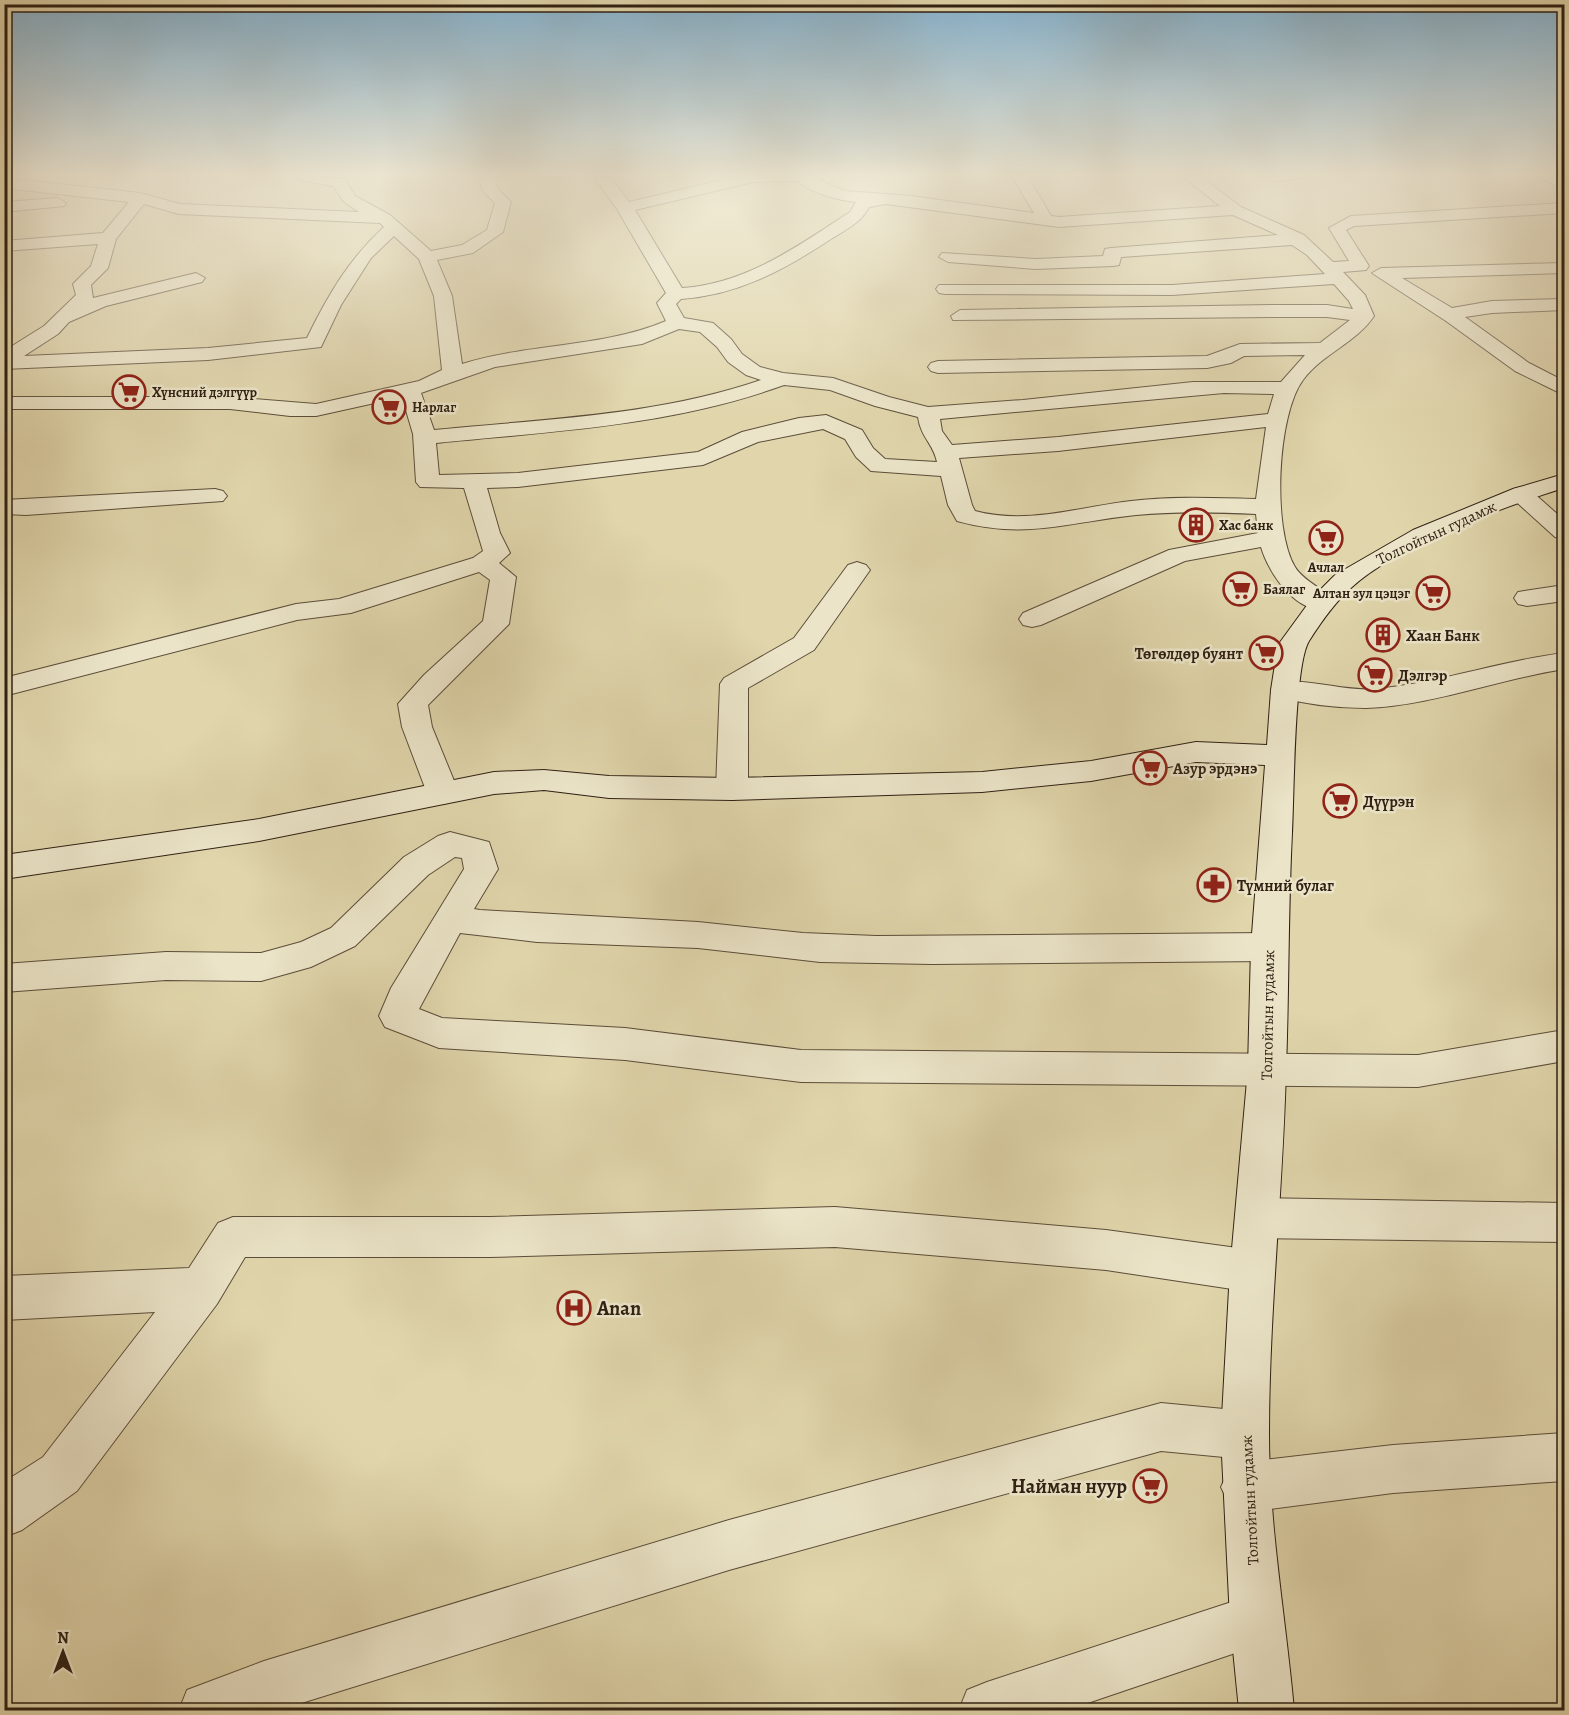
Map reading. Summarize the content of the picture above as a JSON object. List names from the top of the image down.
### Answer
{
  "streets": {
    "street": ["Толгойтын гудамж"]
  },
  "places": {
    "supermarket": [
      "Хүнсний дэлгүүр",
      "Нарлаг",
      "Ачлал",
      "Баялаг",
      "Алтан зул цэцэг",
      "Төгөлдөр буянт",
      "Дэлгэр",
      "Азур эрдэнэ",
      "Дүүрэн",
      "Найман нуур"
    ],
    "building": ["Хас банк", "Хаан Банк"],
    "pharmacy": ["Түмний булаг"],
    "hospital": ["Anan"]
  },
  "north": "top"
}
